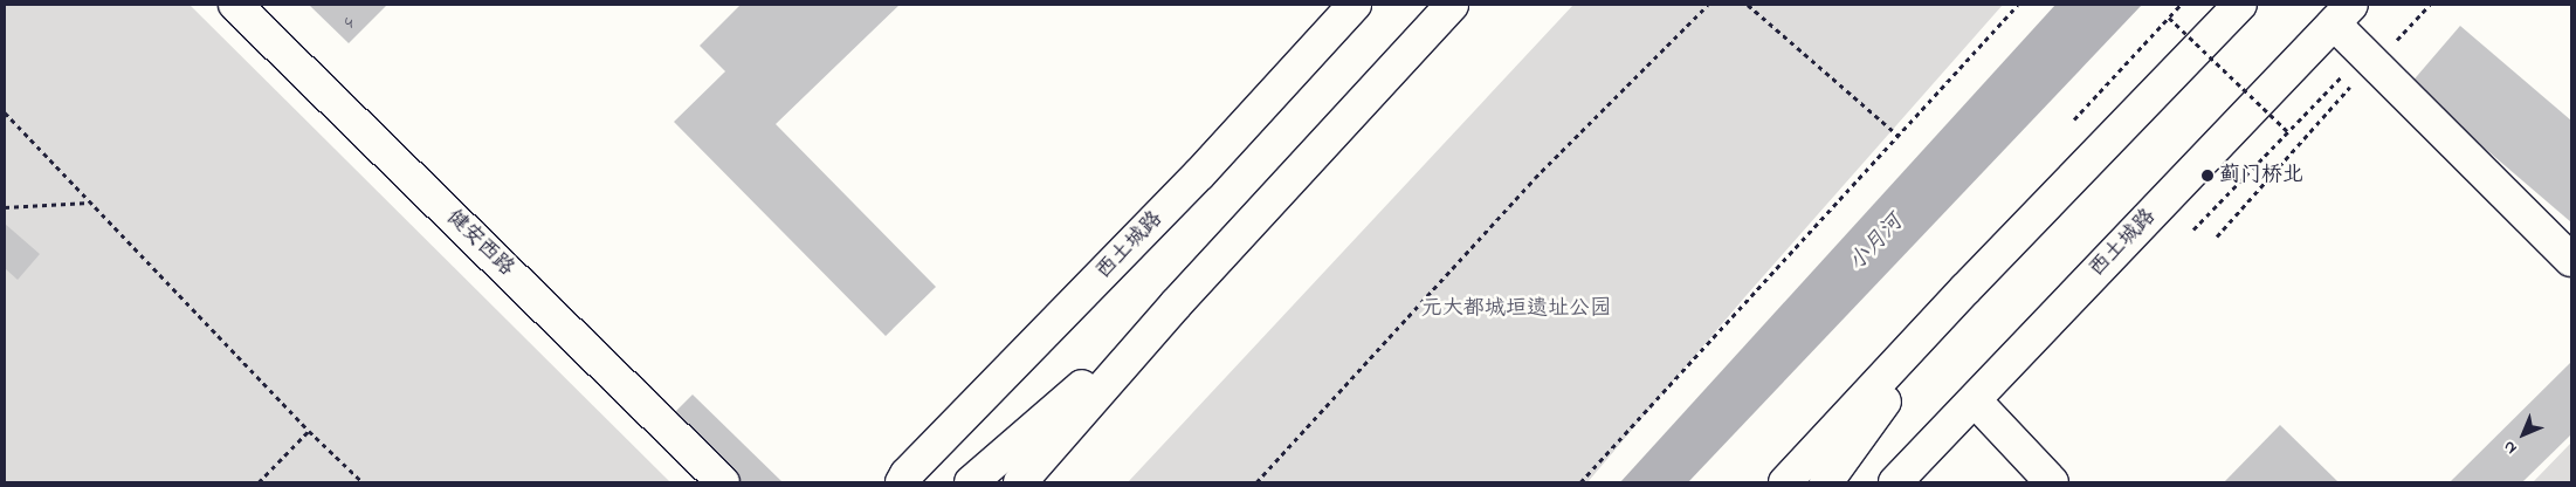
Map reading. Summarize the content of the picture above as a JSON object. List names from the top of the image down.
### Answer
{
  "streets": {
    "main road": ["健安西路", "西土城路"]
  },
  "water": ["小月河"],
  "parks": ["元大都城垣遗址公园"],
  "places": ["蓟门桥北"],
  "house_numbers": ["4"],
  "north": "bottom left"
}
